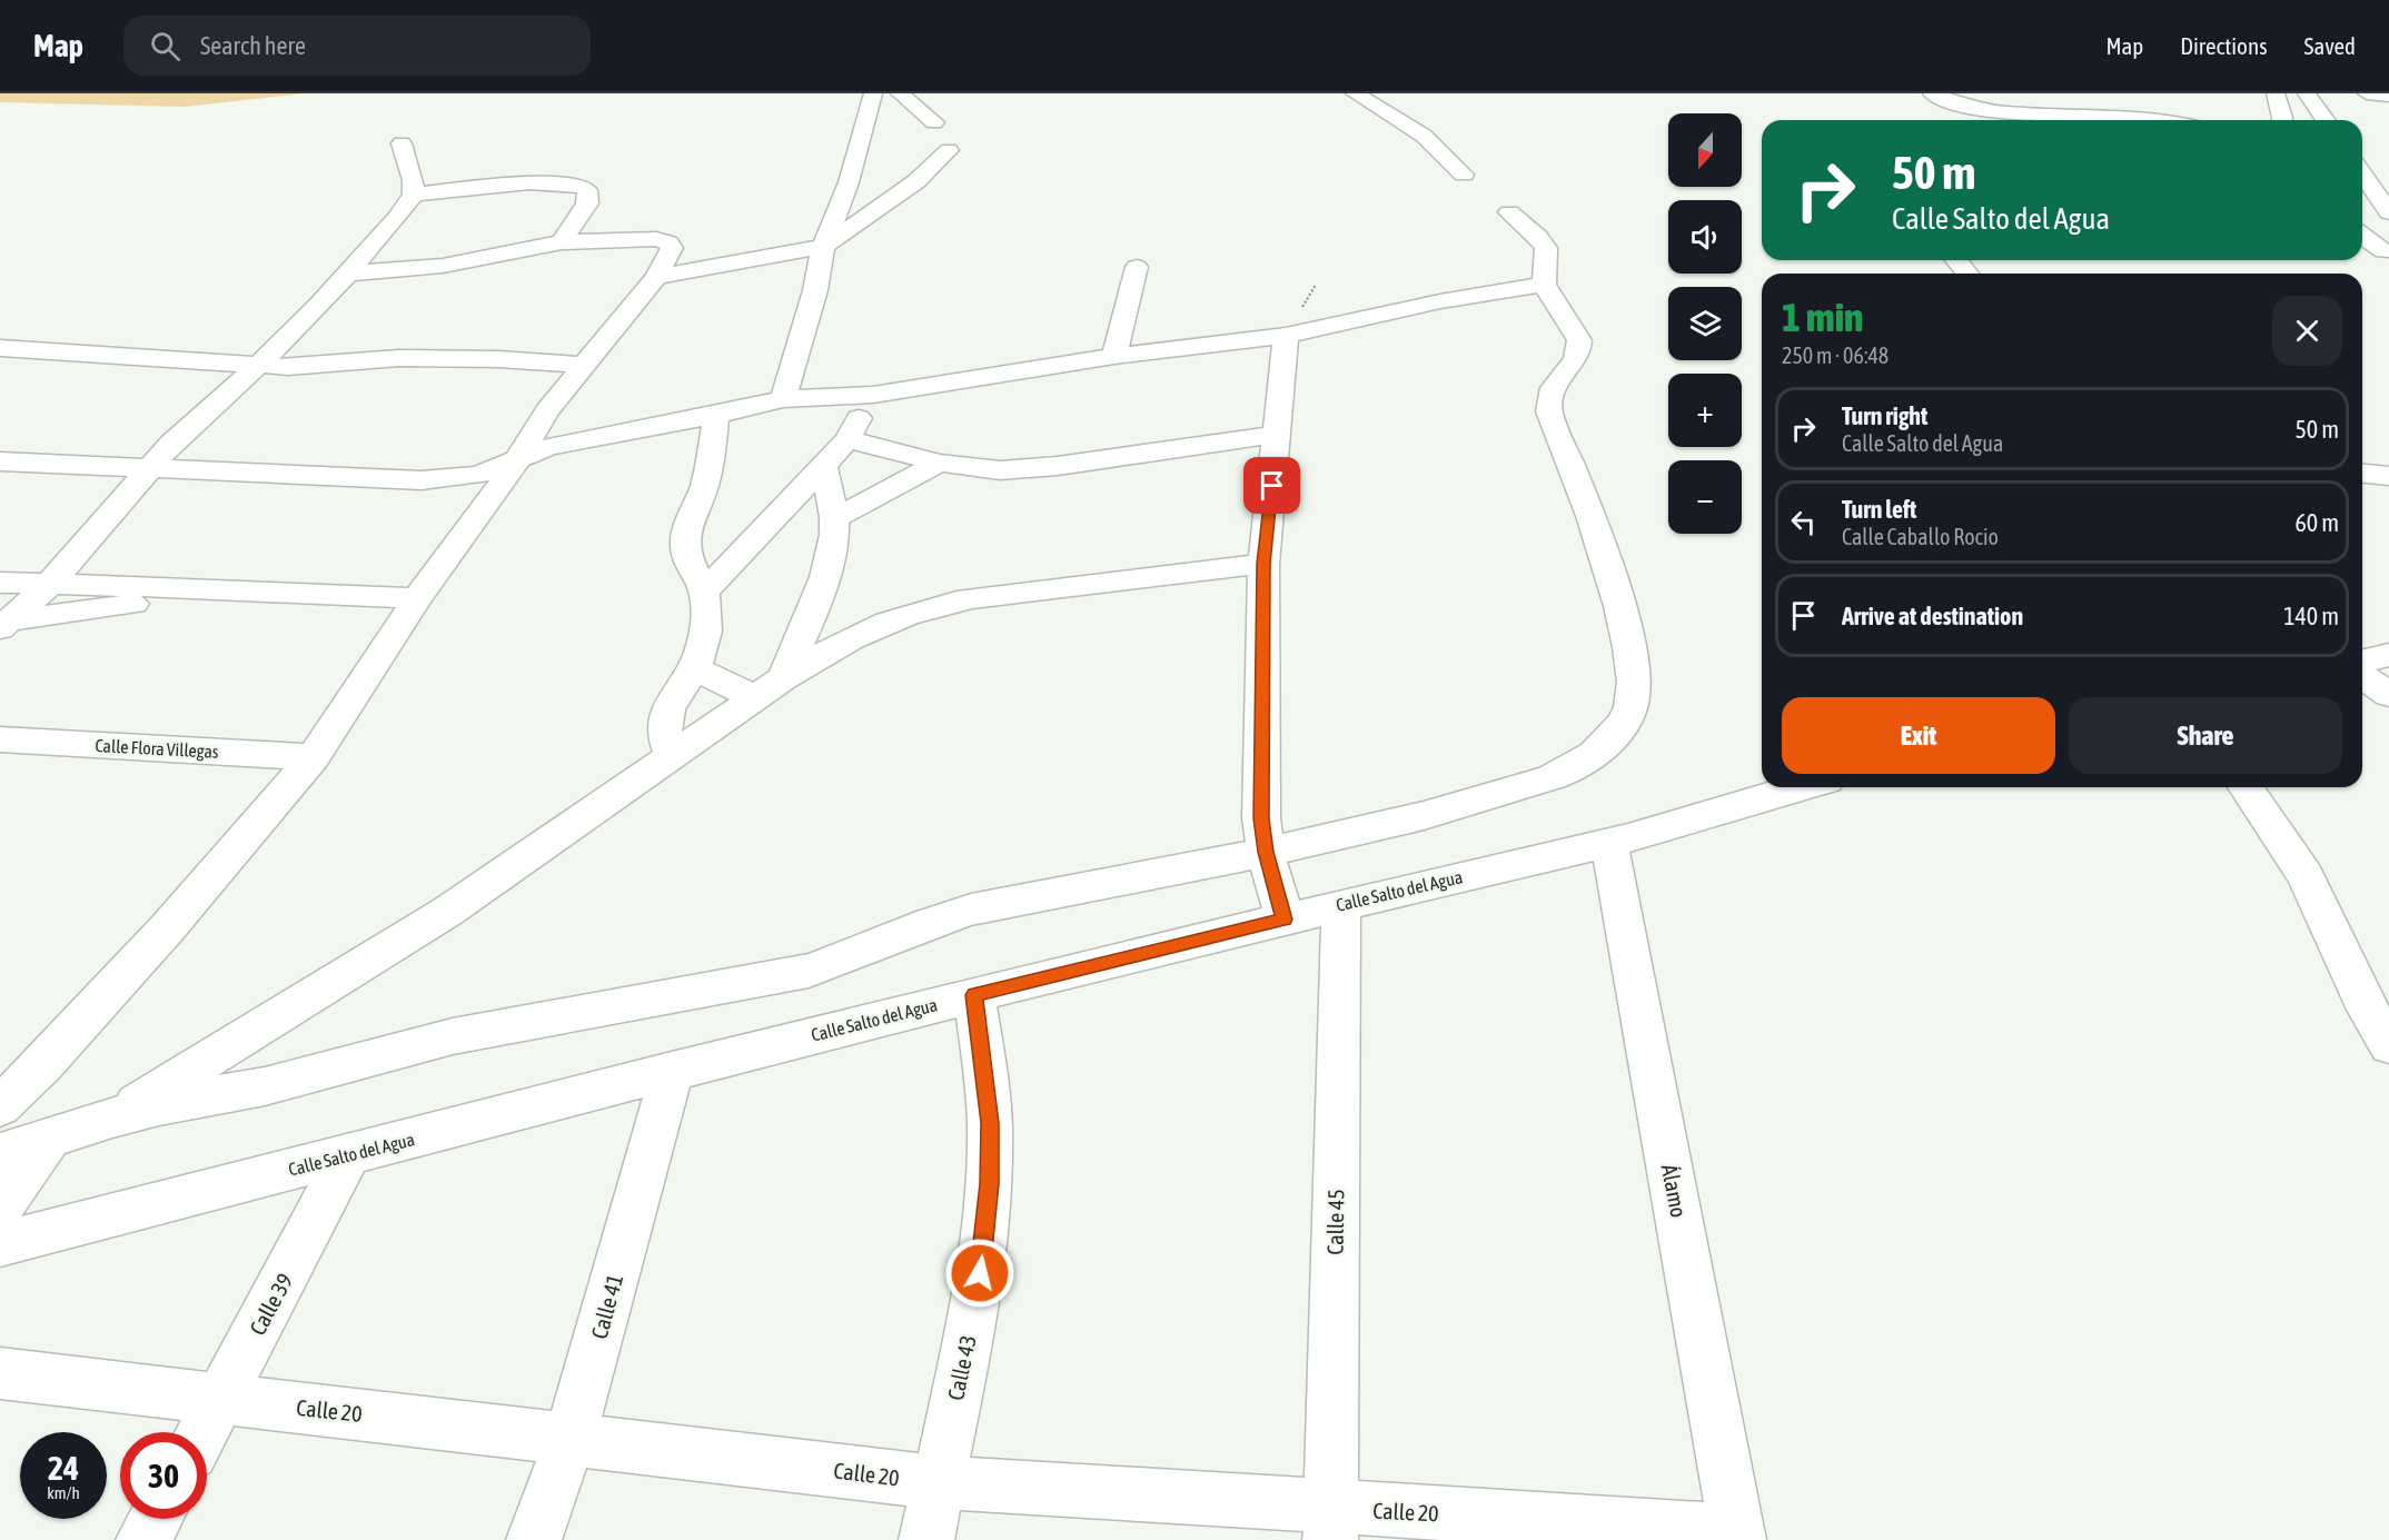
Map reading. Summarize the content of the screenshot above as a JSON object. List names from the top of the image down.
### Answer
{
  "streets": {
    "street": [
      "Calle Flora Villegas",
      "Calle Salto del Agua",
      "Álamo",
      "Calle 45",
      "Calle 39",
      "Calle 41",
      "Calle 43",
      "Calle 20"
    ]
  },
  "crossings": [
    ["Calle Salto del Agua", "Álamo"],
    ["Calle Salto del Agua", "Calle 45"],
    ["Calle Salto del Agua", "Calle 39"],
    ["Calle Salto del Agua", "Calle 41"],
    ["Calle Salto del Agua", "Calle 43"],
    ["Álamo", "Calle 20"],
    ["Calle 45", "Calle 20"],
    ["Calle 39", "Calle 20"],
    ["Calle 41", "Calle 20"],
    ["Calle 43", "Calle 20"]
  ],
  "north": "bottom",
  "page": {
    "header": "Map",
    "search": "Search here",
    "nav": ["Map", "Directions", "Saved"],
    "map_buttons": ["+", "−"],
    "turn": ["50 m", "Calle Salto del Agua"],
    "heading": ["1 min", "250 m · 06:48"],
    "list": [
      {
        "name": "Turn right",
        "note": "Calle Salto del Agua",
        "value": "50 m"
      },
      {
        "name": "Turn left",
        "note": "Calle Caballo Rocio",
        "value": "60 m"
      },
      {
        "name": "Arrive at destination",
        "value": "140 m"
      }
    ],
    "buttons": ["Exit", "Share"],
    "speed": "24 km/h",
    "limit": "30"
  }
}
